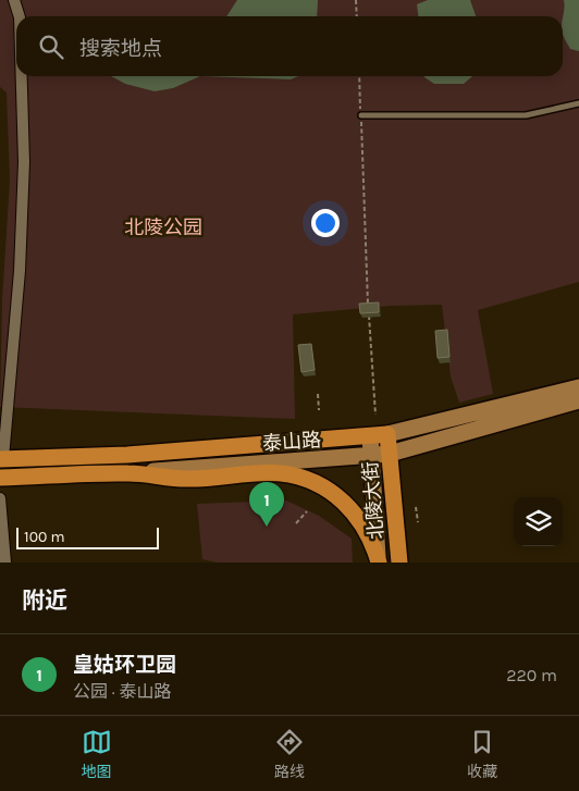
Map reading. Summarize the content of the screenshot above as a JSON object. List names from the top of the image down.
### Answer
{
  "streets": {
    "main road": ["泰山路", "北陵大街"]
  },
  "crossings": [
    ["泰山路", "北陵大街"]
  ],
  "parks": ["北陵公园"],
  "scale_bar": "100 m",
  "page": {
    "search": "搜索地点",
    "pins": "1",
    "scale": "100 m",
    "heading": "附近",
    "list": [
      {
        "mark": "1",
        "name": "皇姑环卫园",
        "note": "公园 · 泰山路",
        "value": "220 m"
      }
    ],
    "nav": ["地图", "路线", "收藏"]
  }
}
